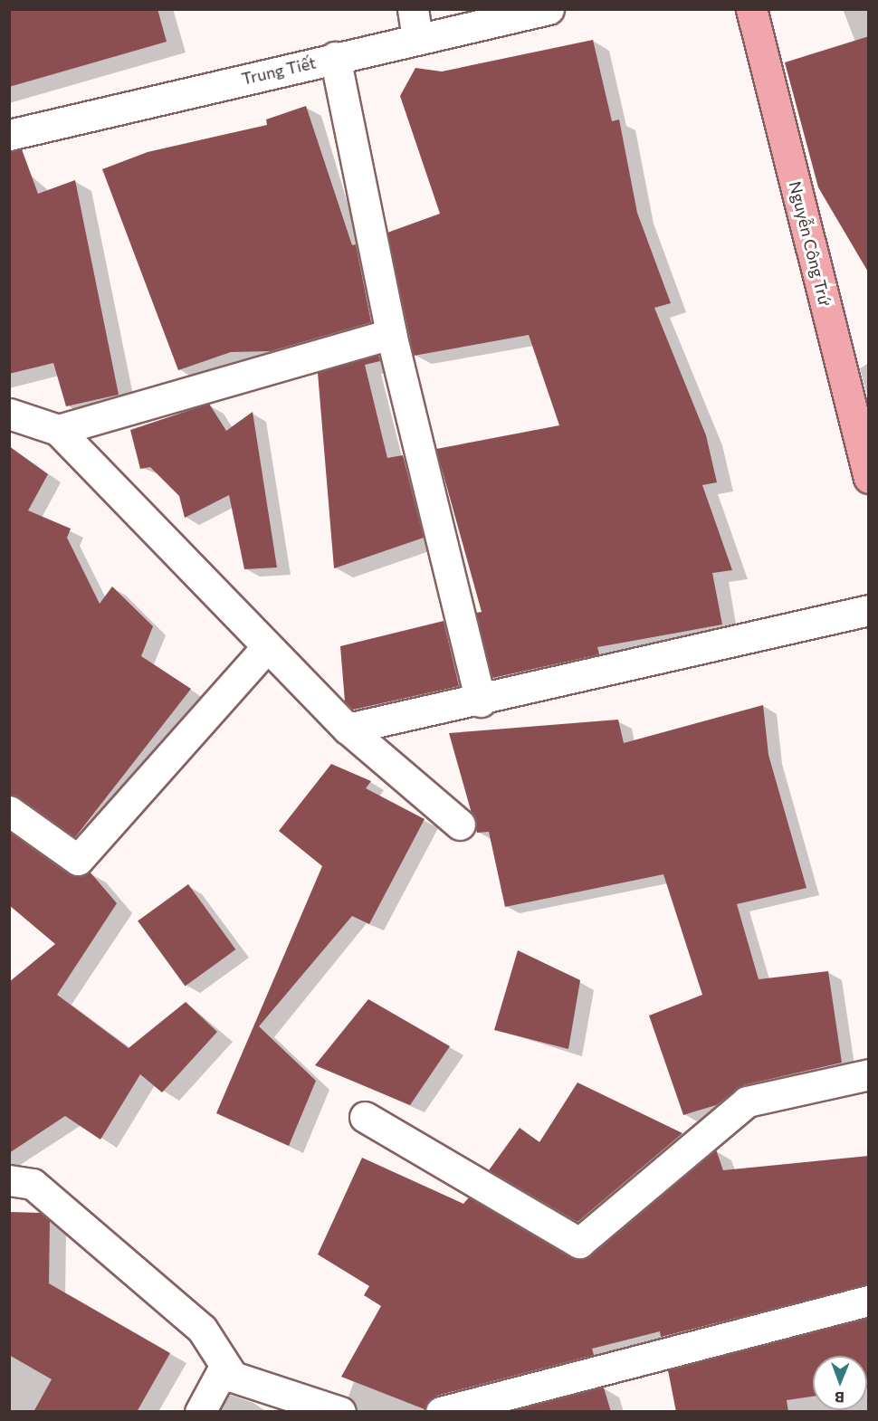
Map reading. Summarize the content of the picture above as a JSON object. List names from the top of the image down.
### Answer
{
  "streets": {
    "main road": ["Nguyễn Công Trứ"],
    "street": ["Trung Tiết"]
  },
  "north": "bottom"
}
